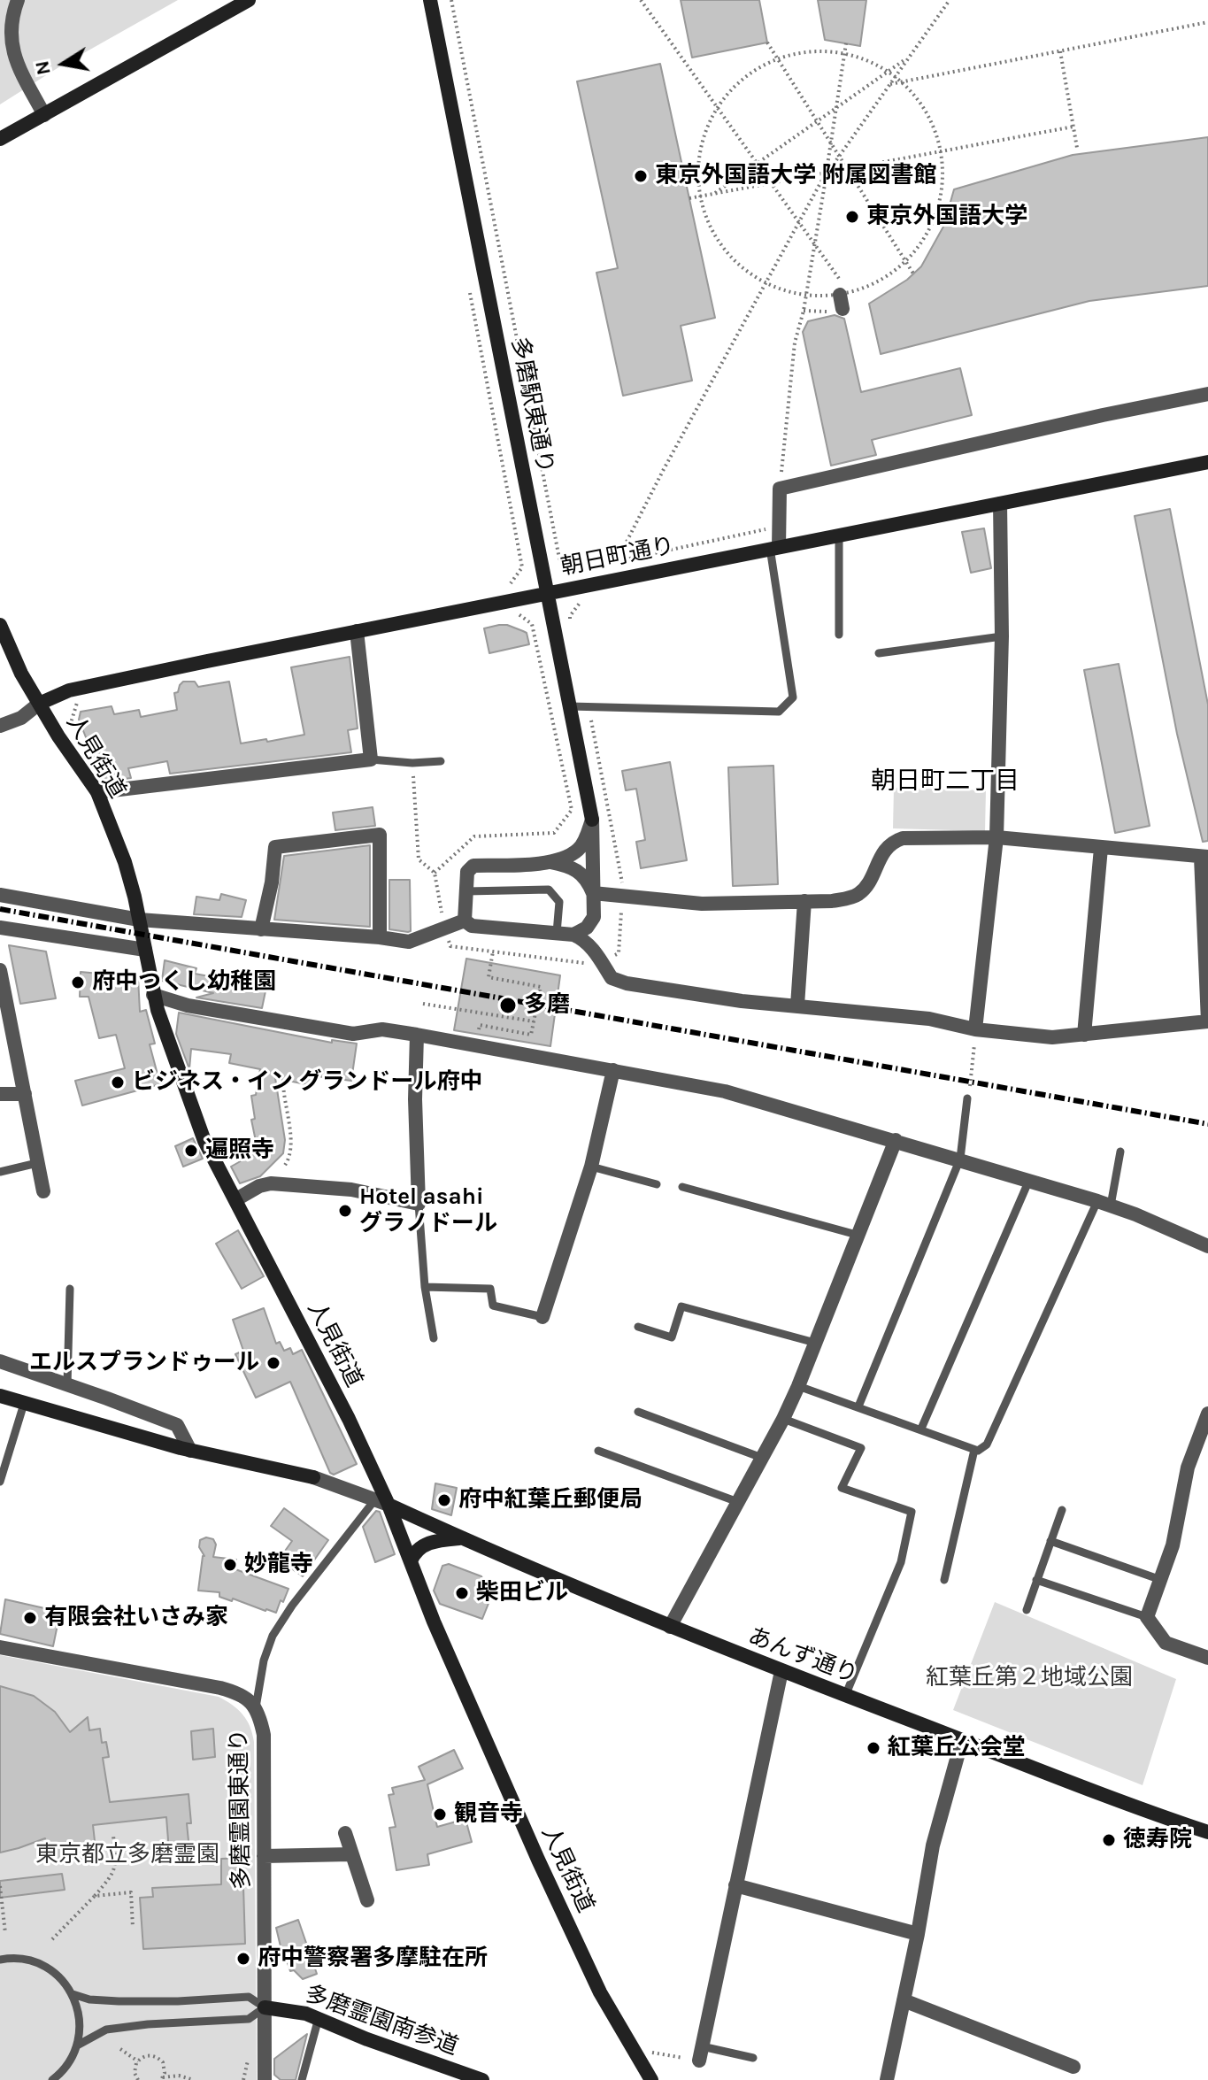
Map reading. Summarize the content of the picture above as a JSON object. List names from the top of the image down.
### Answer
{
  "streets": {
    "street": [
      "多磨駅東通り",
      "朝日町通り",
      "人見街道",
      "あんず通り",
      "多磨霊園東通り",
      "多磨霊園南参道"
    ]
  },
  "crossings": [
    ["多磨駅東通り", "朝日町通り"],
    ["朝日町通り", "人見街道"],
    ["人見街道", "あんず通り"],
    ["多磨霊園東通り", "多磨霊園南参道"]
  ],
  "districts": ["朝日町二丁目"],
  "parks": ["紅葉丘第２地域公園", "東京都立多磨霊園"],
  "places": [
    "東京外国語大学 附属図書館",
    "東京外国語大学",
    "府中つくし幼稚園",
    "多磨",
    "ビジネス・イン グランドール府中",
    "遍照寺",
    "Hotel asahi グラノドール",
    "エルスプランドゥール",
    "府中紅葉丘郵便局",
    "妙龍寺",
    "柴田ビル",
    "有限会社いさみ家",
    "紅葉丘公会堂",
    "観音寺",
    "徳寿院",
    "府中警察署多摩駐在所"
  ],
  "north": "left"
}
